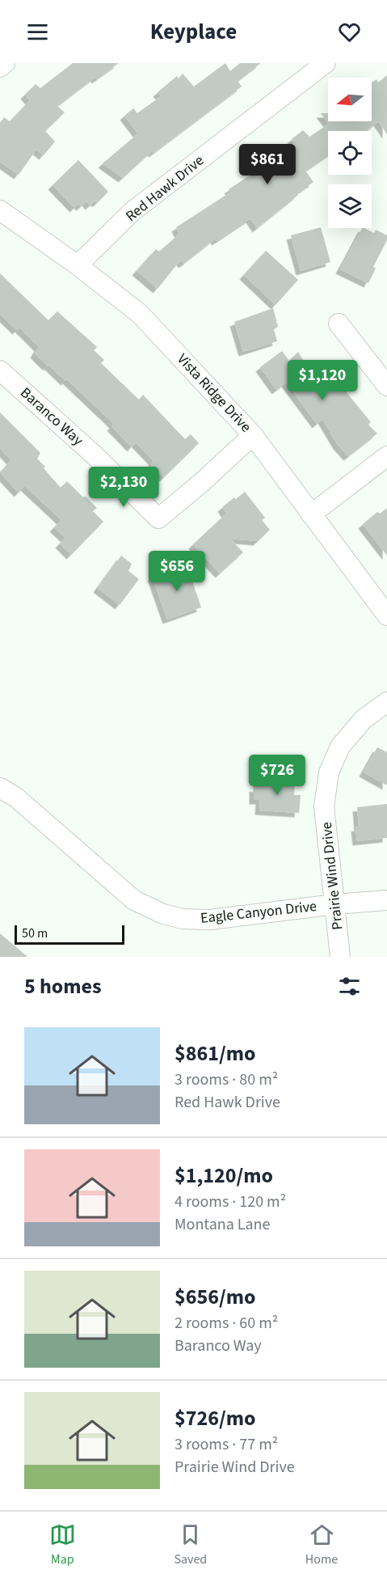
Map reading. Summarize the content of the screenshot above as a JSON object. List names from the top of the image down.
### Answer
{
  "streets": {
    "street": [
      "Red Hawk Drive",
      "Vista Ridge Drive",
      "Baranco Way",
      "Prairie Wind Drive",
      "Eagle Canyon Drive"
    ]
  },
  "crossings": [
    ["Red Hawk Drive", "Vista Ridge Drive"],
    ["Vista Ridge Drive", "Baranco Way"],
    ["Prairie Wind Drive", "Eagle Canyon Drive"]
  ],
  "scale_bar": "50 m",
  "north": "left",
  "page": {
    "header": "Keyplace",
    "price": [
      "$861",
      "$1,120",
      "$2,130",
      "$656",
      "$726"
    ],
    "scale": "50 m",
    "heading": "5 homes",
    "list": [
      {
        "name": "$861/mo",
        "note": "3 rooms · 80 m² · Red Hawk Drive"
      },
      {
        "name": "$1,120/mo",
        "note": "4 rooms · 120 m² · Montana Lane"
      },
      {
        "name": "$656/mo",
        "note": "2 rooms · 60 m² · Baranco Way"
      },
      {
        "name": "$726/mo",
        "note": "3 rooms · 77 m² · Prairie Wind Drive"
      }
    ],
    "tabs": ["Map", "Saved", "Home"]
  }
}
